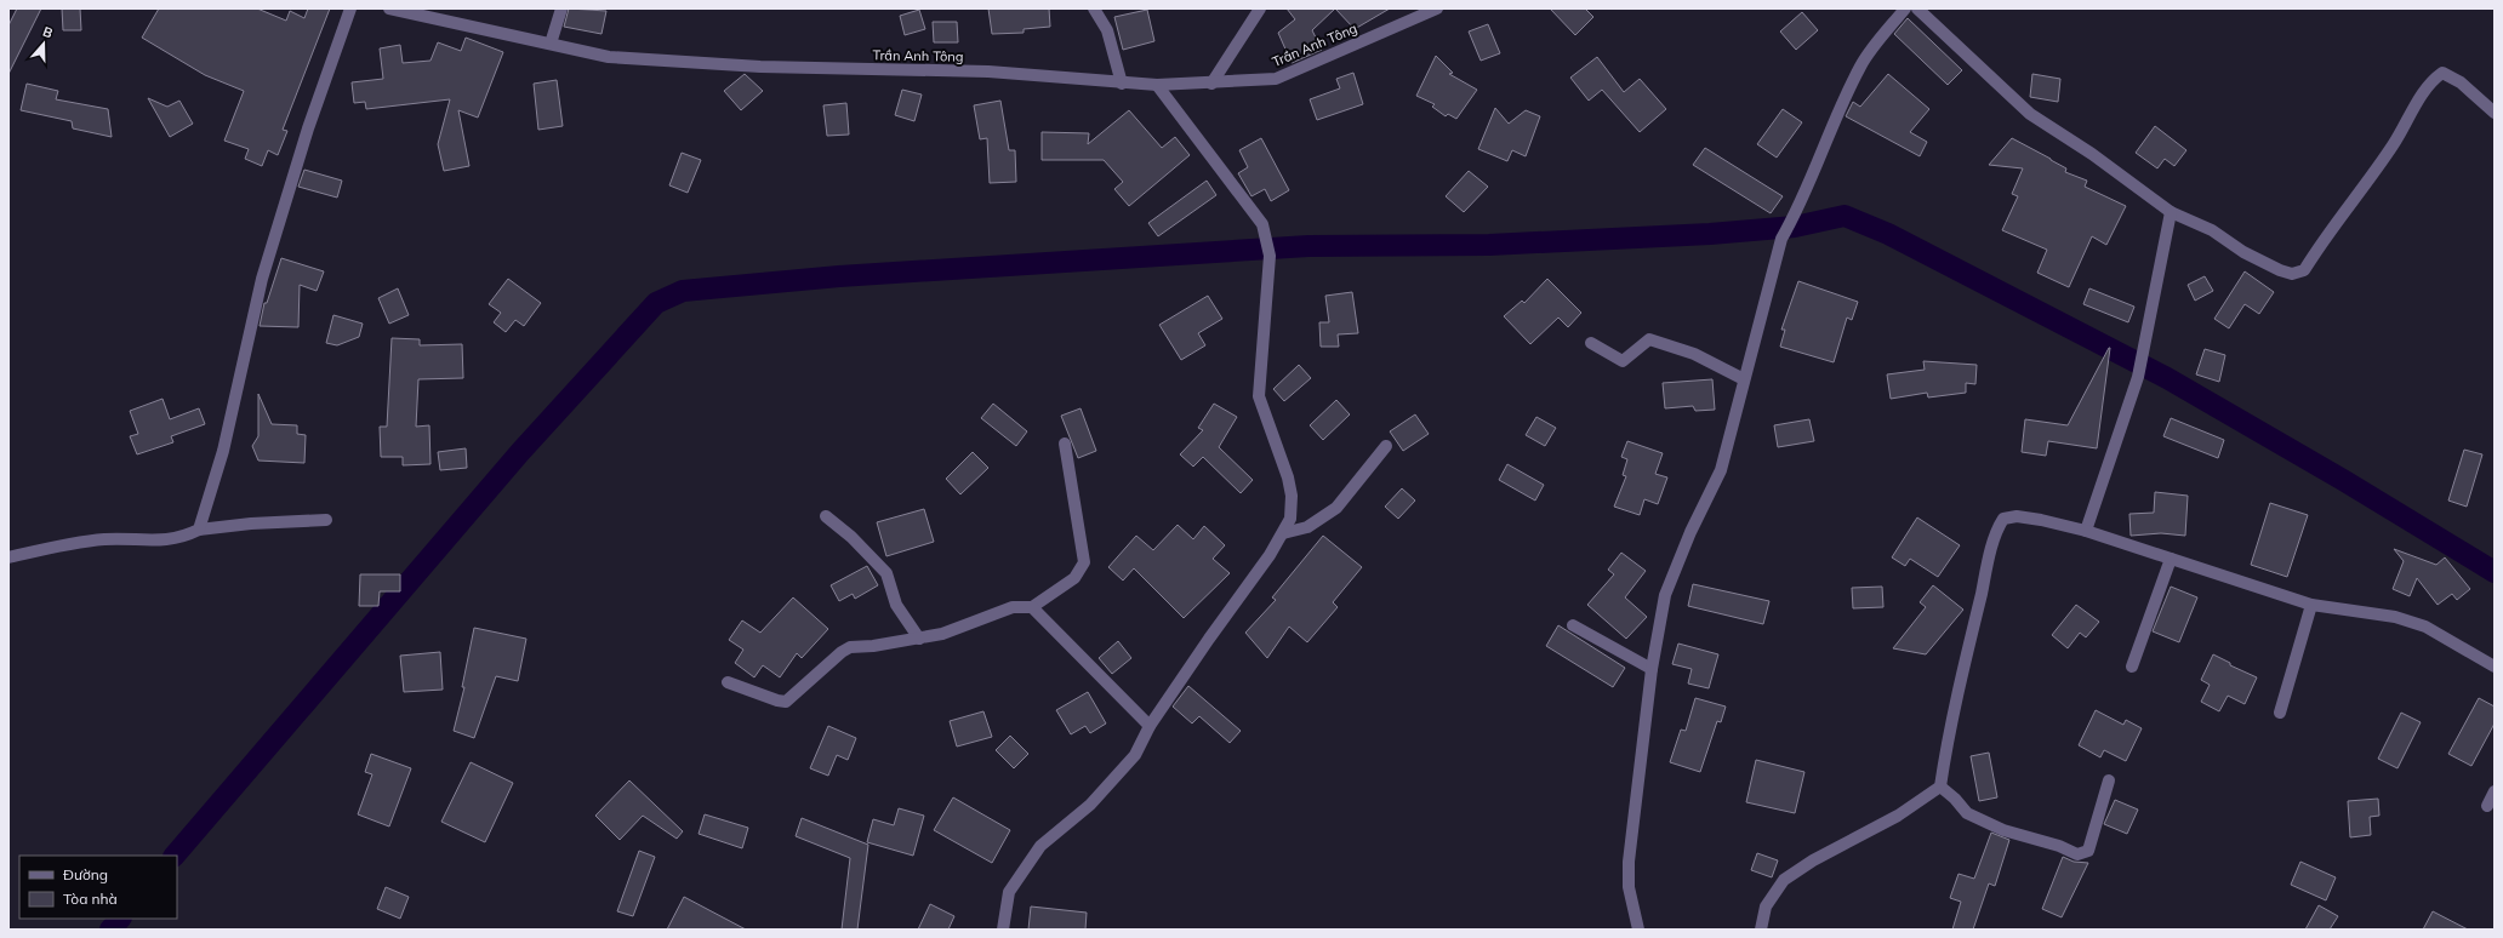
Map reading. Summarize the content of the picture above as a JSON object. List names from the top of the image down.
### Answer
{
  "streets": {
    "street": ["Trần Anh Tông"]
  },
  "legend": ["Đường", "Tòa nhà"],
  "north": "top"
}
